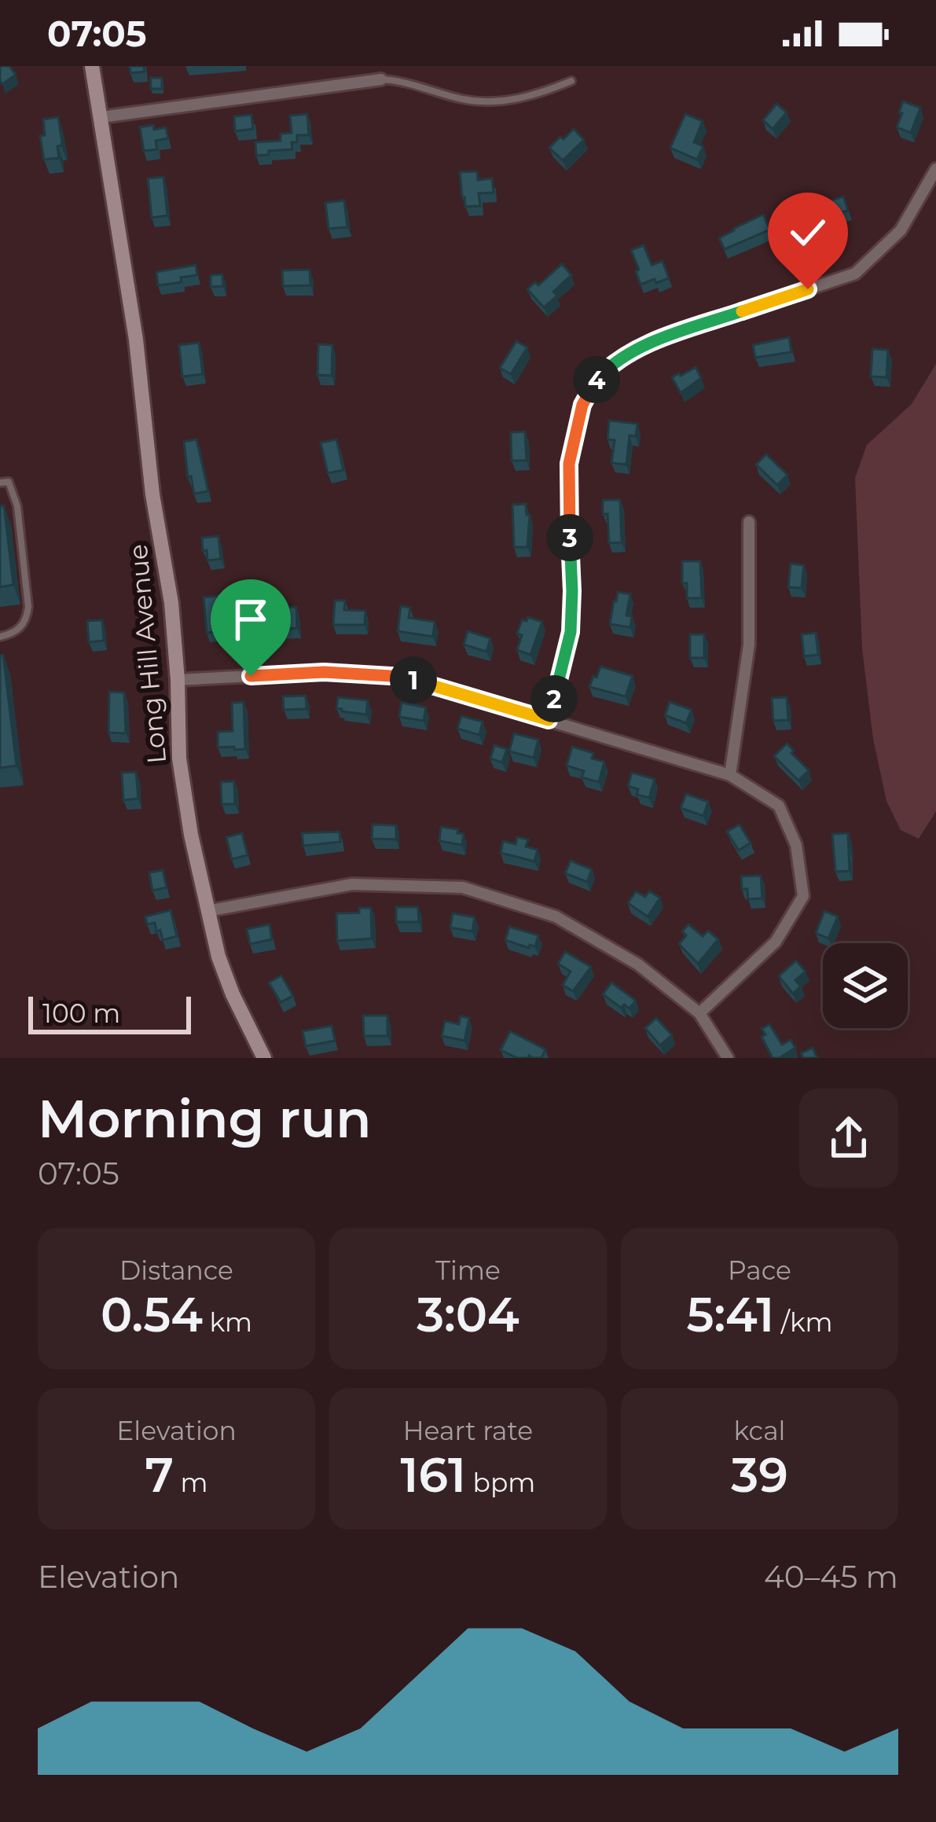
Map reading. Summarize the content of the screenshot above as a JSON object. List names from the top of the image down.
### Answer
{
  "streets": {
    "street": ["Long Hill Avenue"]
  },
  "scale_bar": "100 m",
  "page": {
    "status": "07:05",
    "pins": [
      "4",
      "3",
      "1",
      "2"
    ],
    "scale": "100 m",
    "heading": ["Morning run", "07:05"],
    "stats": [
      ["Distance", "0.54 km"],
      ["Time", "3:04"],
      ["Pace", "5:41 /km"],
      ["Elevation", "7 m"],
      ["Heart rate", "161 bpm"],
      ["kcal", "39"]
    ],
    "chart": ["Elevation", "40–45 m"]
  }
}
